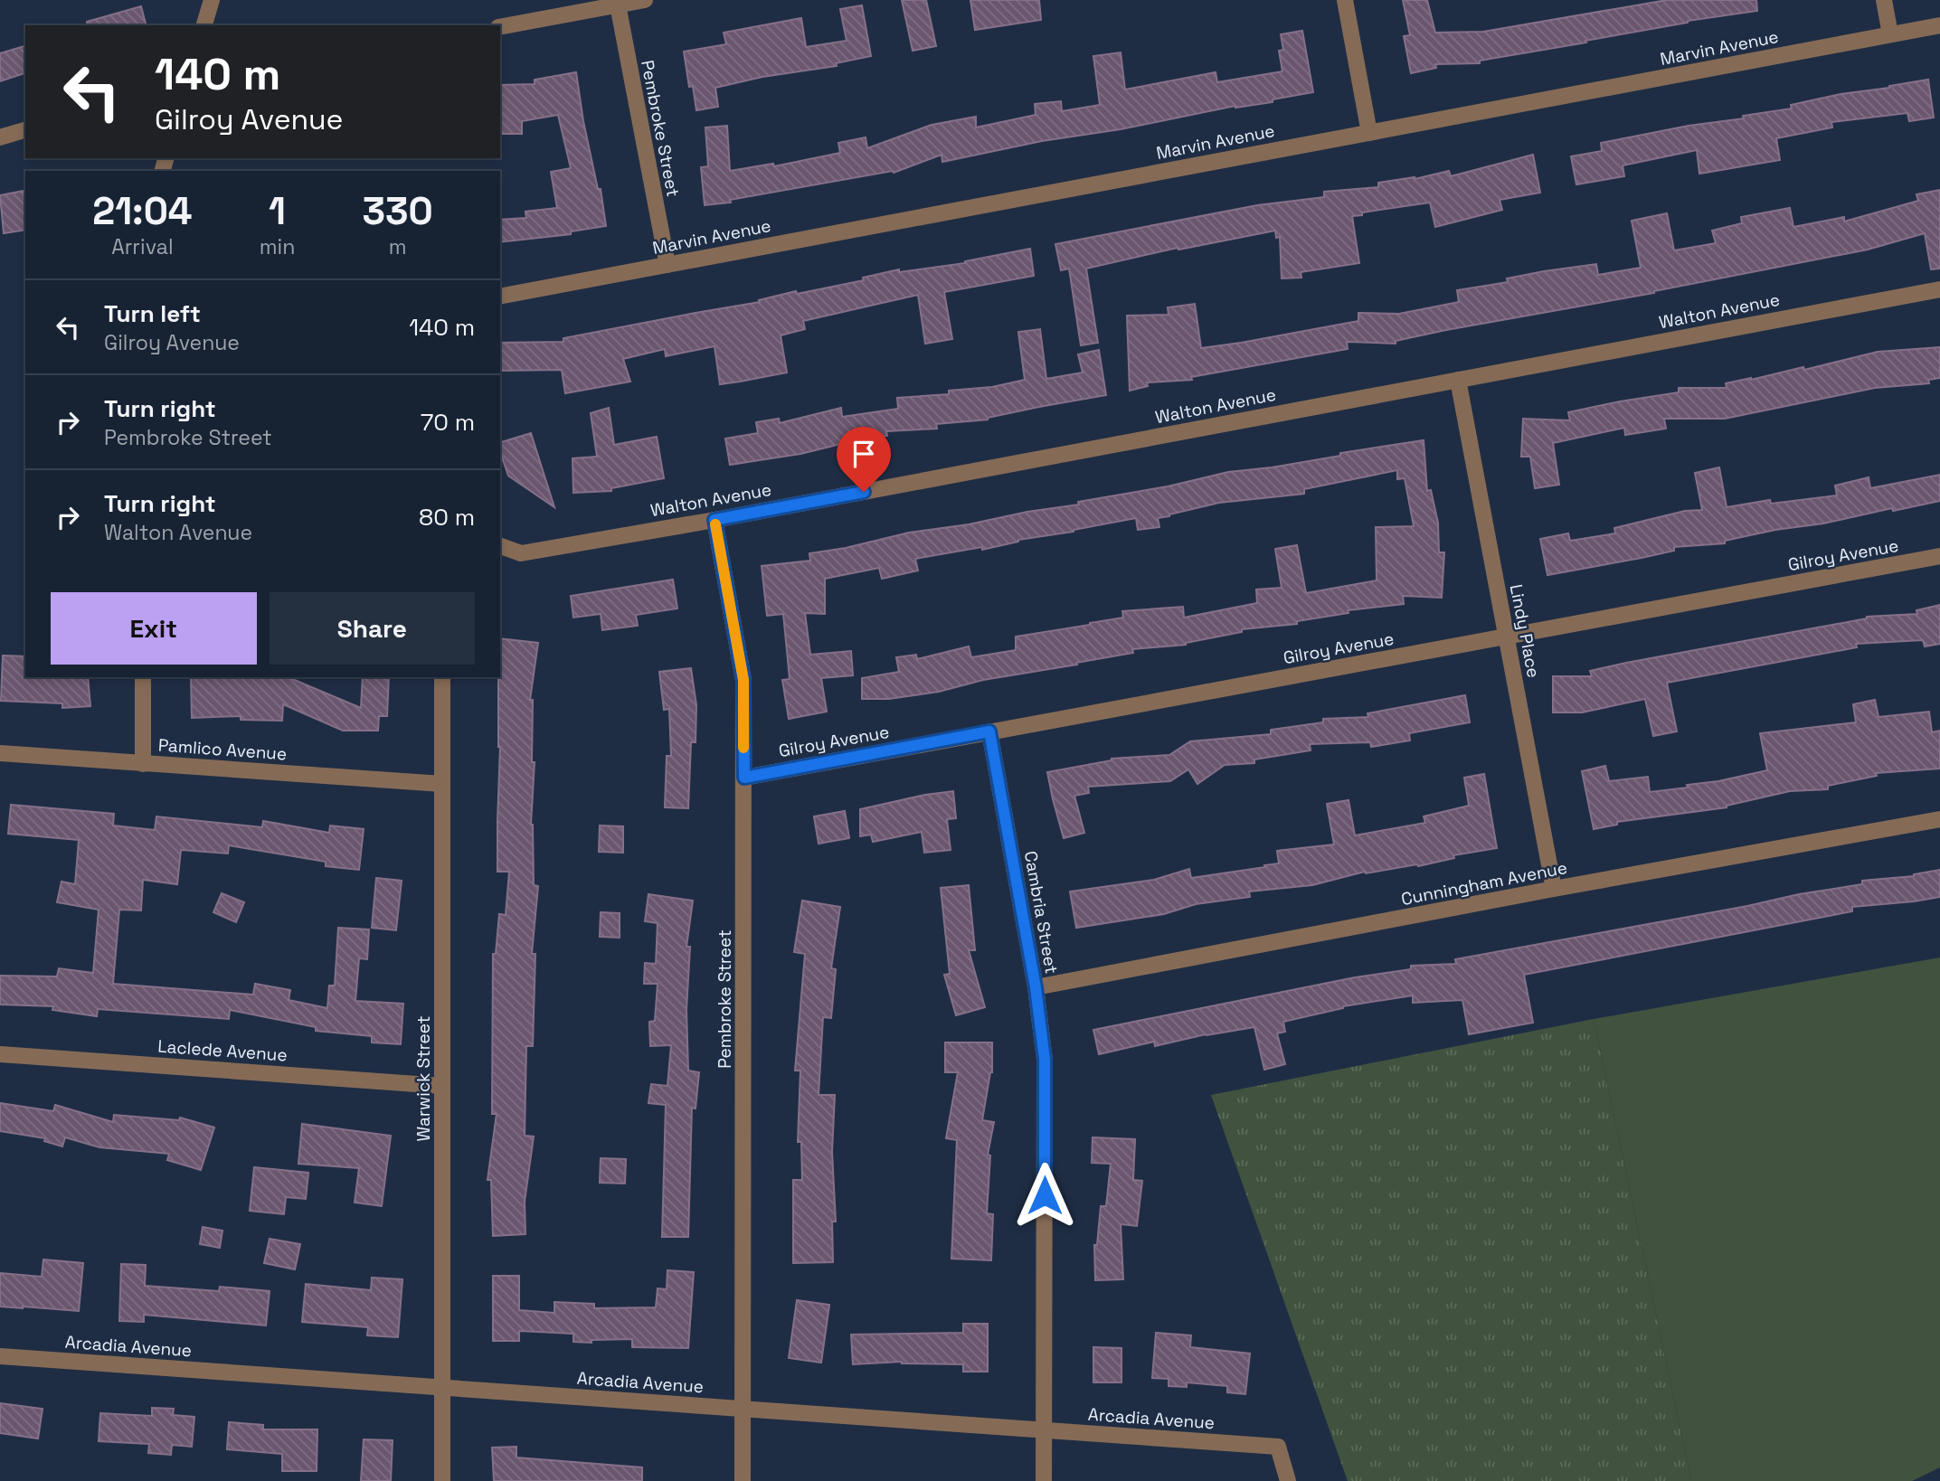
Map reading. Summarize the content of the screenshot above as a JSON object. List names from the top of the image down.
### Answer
{
  "streets": {
    "street": [
      "Marvin Avenue",
      "Pembroke Street",
      "Walton Avenue",
      "Gilroy Avenue",
      "Lindy Place",
      "Pamlico Avenue",
      "Cunningham Avenue",
      "Cambria Street",
      "Laclede Avenue",
      "Warwick Street",
      "Arcadia Avenue"
    ]
  },
  "crossings": [
    ["Marvin Avenue", "Pembroke Street"],
    ["Pembroke Street", "Walton Avenue"],
    ["Pembroke Street", "Gilroy Avenue"],
    ["Pembroke Street", "Arcadia Avenue"],
    ["Walton Avenue", "Lindy Place"],
    ["Gilroy Avenue", "Lindy Place"],
    ["Gilroy Avenue", "Cambria Street"],
    ["Lindy Place", "Cunningham Avenue"],
    ["Pamlico Avenue", "Warwick Street"],
    ["Cunningham Avenue", "Cambria Street"],
    ["Cambria Street", "Arcadia Avenue"],
    ["Laclede Avenue", "Warwick Street"],
    ["Warwick Street", "Arcadia Avenue"]
  ],
  "page": {
    "turn": ["140 m", "Gilroy Avenue"],
    "eta": [
      "21:04",
      "Arrival",
      "1",
      "min",
      "330",
      "m"
    ],
    "list": [
      {
        "name": "Turn left",
        "note": "Gilroy Avenue",
        "value": "140 m"
      },
      {
        "name": "Turn right",
        "note": "Pembroke Street",
        "value": "70 m"
      },
      {
        "name": "Turn right",
        "note": "Walton Avenue",
        "value": "80 m"
      }
    ],
    "buttons": ["Exit", "Share"]
  }
}
